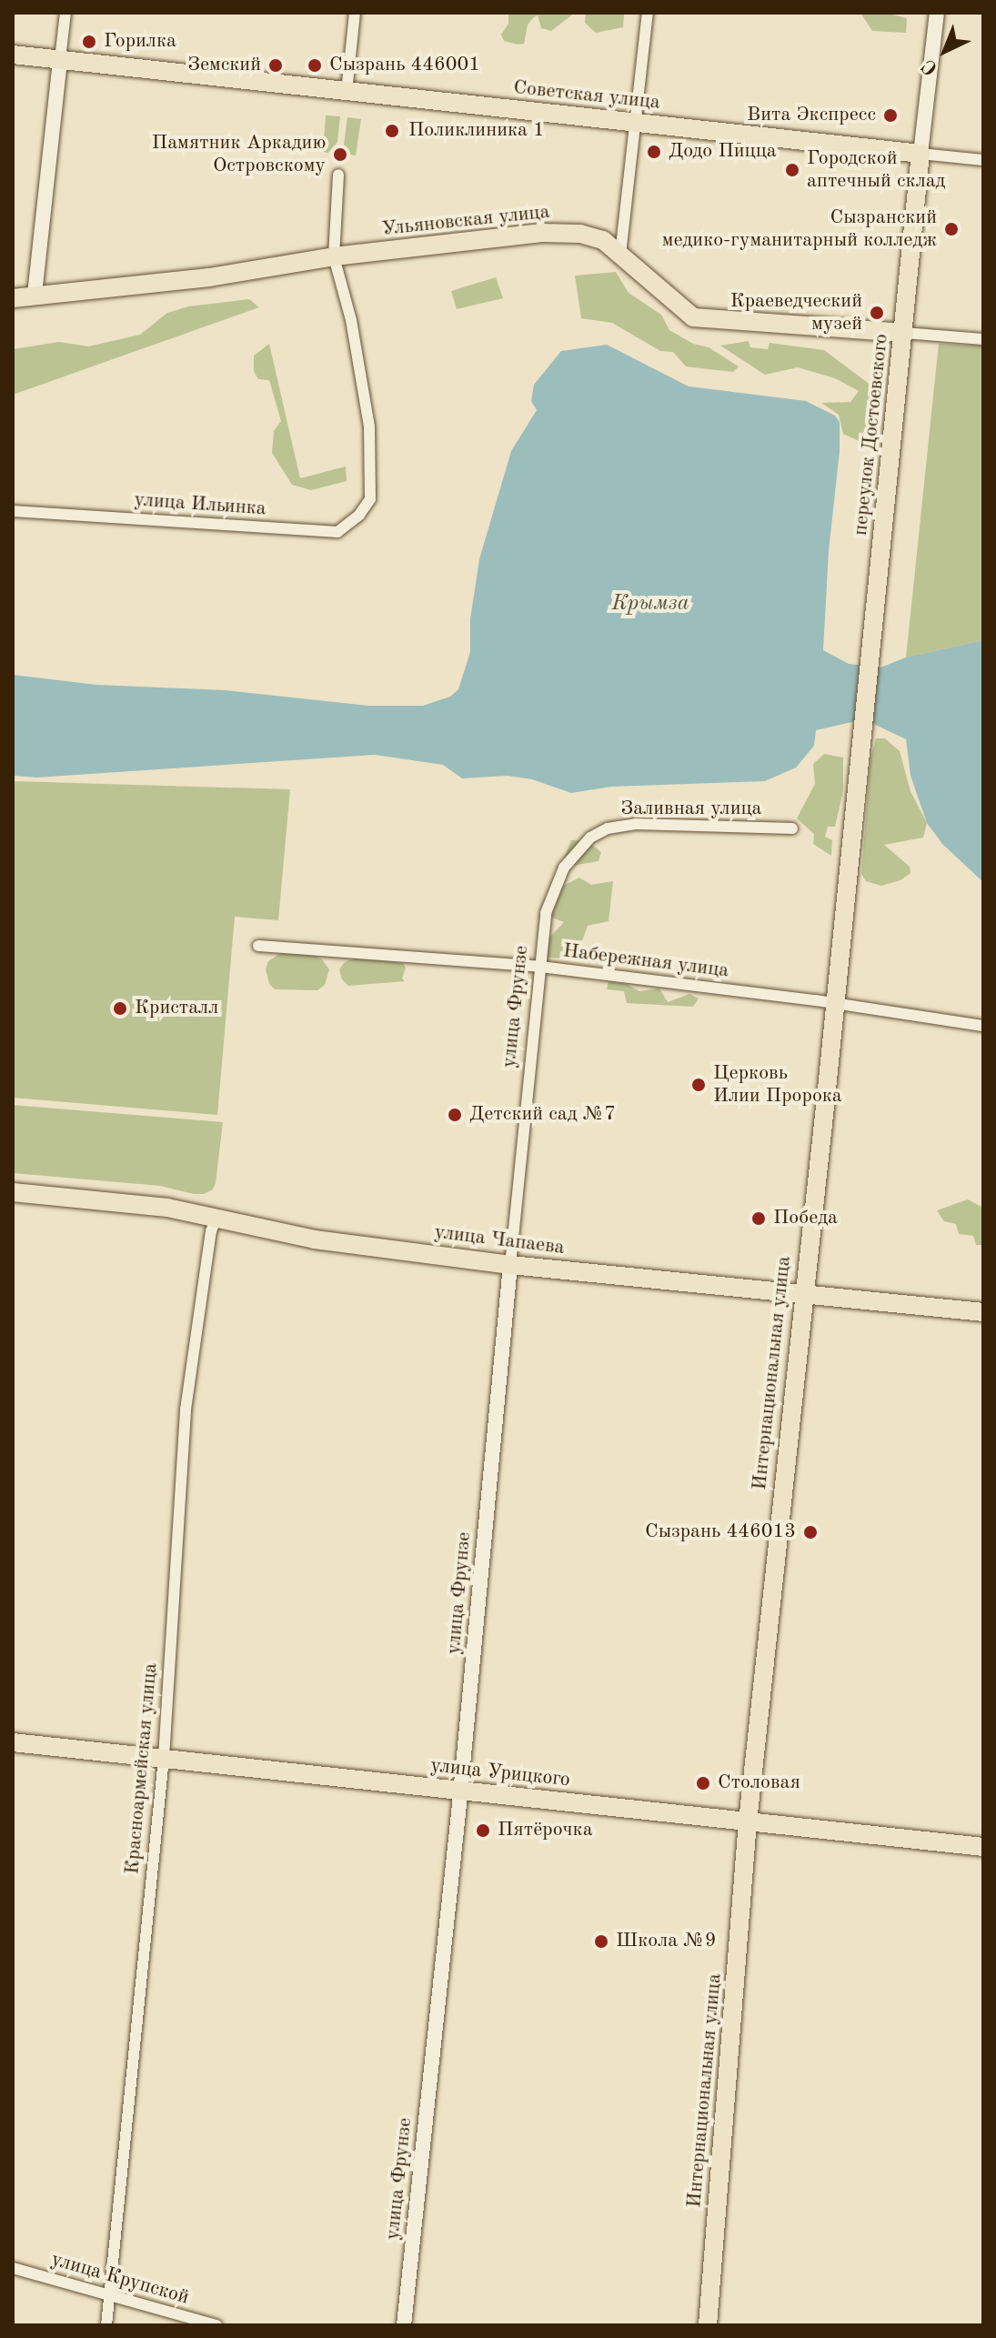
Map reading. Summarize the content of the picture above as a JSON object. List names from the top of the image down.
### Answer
{
  "streets": {
    "main road": [
      "Советская улица",
      "Ульяновская улица",
      "переулок Достоевского",
      "улица Чапаева",
      "Интернациональная улица",
      "улица Урицкого"
    ],
    "street": [
      "улица Ильинка",
      "Заливная улица",
      "Набережная улица",
      "улица Фрунзе",
      "Красноармейская улица",
      "улица Крупской"
    ]
  },
  "crossings": [
    ["Советская улица", "переулок Достоевского"],
    ["Ульяновская улица", "переулок Достоевского"],
    ["Ульяновская улица", "улица Ильинка"],
    ["переулок Достоевского", "Интернациональная улица"],
    ["Заливная улица", "улица Фрунзе"],
    ["Набережная улица", "улица Фрунзе"],
    ["Набережная улица", "Интернациональная улица"],
    ["улица Фрунзе", "улица Чапаева"],
    ["улица Фрунзе", "улица Урицкого"],
    ["улица Чапаева", "Интернациональная улица"],
    ["улица Чапаева", "Красноармейская улица"],
    ["Интернациональная улица", "улица Урицкого"],
    ["Красноармейская улица", "улица Урицкого"],
    ["Красноармейская улица", "улица Крупской"]
  ],
  "water": ["Крымза"],
  "places": [
    "Горилка",
    "Земский",
    "Сызрань 446001",
    "Вита Экспресс",
    "Поликлиника 1",
    "Додо Пицца",
    "Памятник Аркадию Островскому",
    "Городской аптечный склад",
    "Сызранский медико-гуманитарный колледж",
    "Краеведческий музей",
    "Кристалл",
    "Церковь Илии Пророка",
    "Детский сад №7",
    "Победа",
    "Сызрань 446013",
    "Столовая",
    "Пятёрочка",
    "Школа №9"
  ],
  "north": "bottom left"
}
